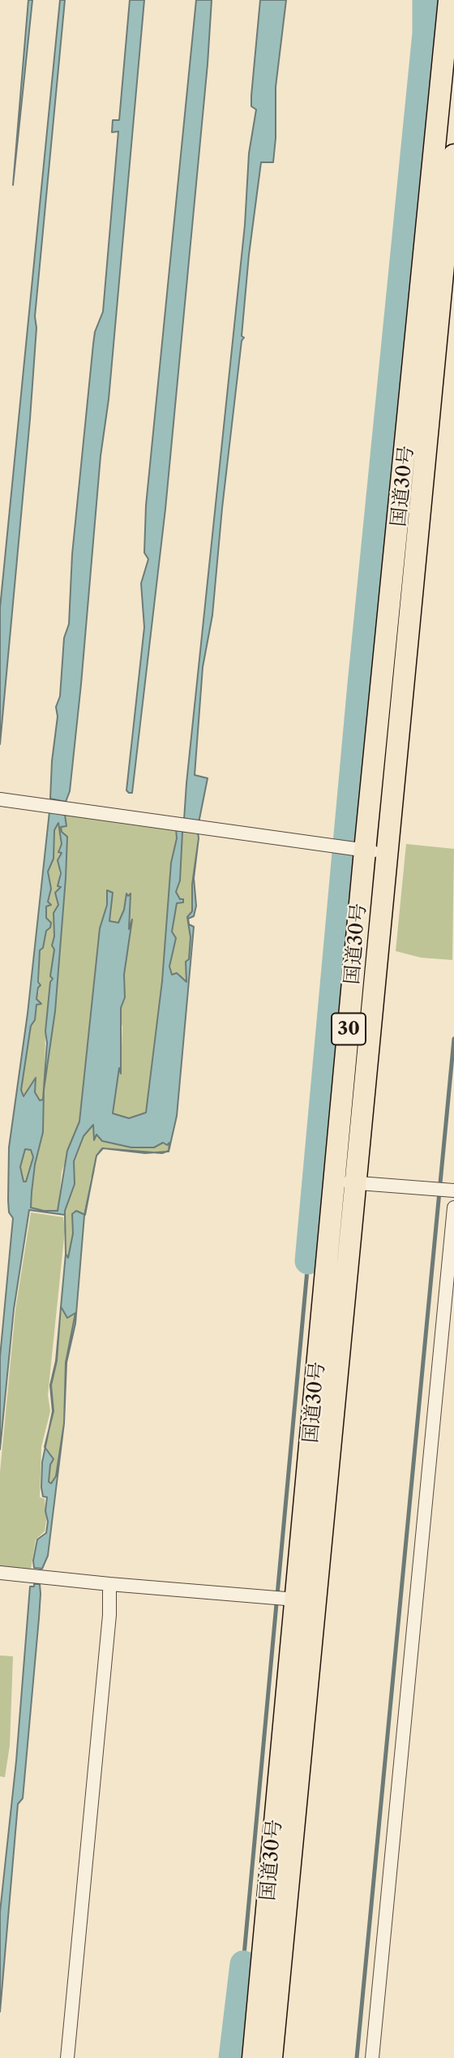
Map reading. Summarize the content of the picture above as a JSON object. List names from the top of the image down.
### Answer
{
  "streets": {
    "highway": ["国道30号", "30"]
  }
}
